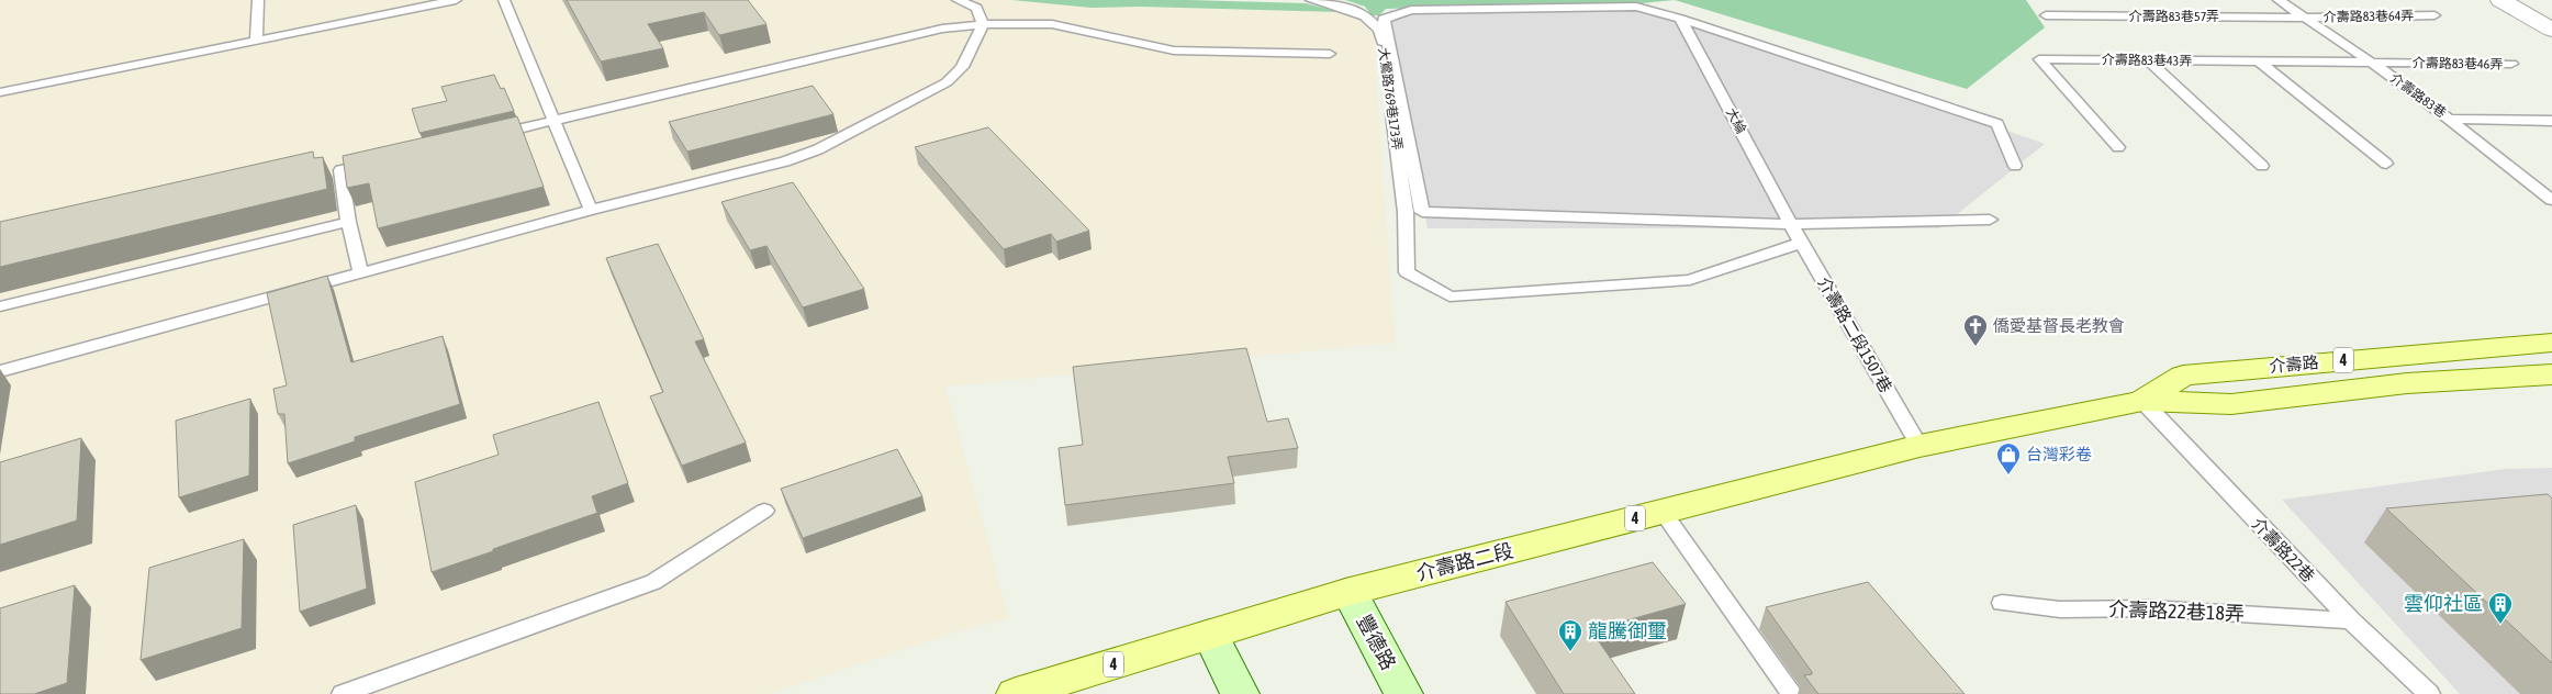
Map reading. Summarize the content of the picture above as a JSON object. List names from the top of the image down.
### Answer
{
  "streets": {
    "main road": [
      "4",
      "介壽路",
      "介壽路二段",
      "豐德路"
    ],
    "lane": [
      "介壽路83巷57弄",
      "介壽路83巷64弄",
      "介壽路83巷43弄",
      "介壽路83巷46弄",
      "介壽路83巷",
      "大鶯路769巷173弄",
      "大綸",
      "介壽路二段1507巷",
      "介壽路22巷",
      "介壽路22巷18弄"
    ]
  },
  "crossings": [
    ["介壽路83巷57弄", "介壽路83巷64弄"],
    ["介壽路83巷57弄", "介壽路83巷"],
    ["介壽路83巷64弄", "介壽路83巷"],
    ["介壽路83巷43弄", "介壽路83巷46弄"],
    ["介壽路83巷43弄", "介壽路83巷"],
    ["介壽路83巷46弄", "介壽路83巷"],
    ["大鶯路769巷173弄", "介壽路二段1507巷"],
    ["大綸", "介壽路二段1507巷"],
    ["介壽路二段1507巷", "介壽路"],
    ["介壽路二段1507巷", "介壽路二段"],
    ["介壽路", "介壽路22巷"],
    ["介壽路", "介壽路二段"],
    ["介壽路22巷", "介壽路22巷18弄"],
    ["介壽路二段", "豐德路"]
  ],
  "places": {
    "church": ["僑愛基督長老教會"],
    "shop": ["台灣彩卷"],
    "building": ["雲仰社區", "龍騰御璽"]
  }
}
